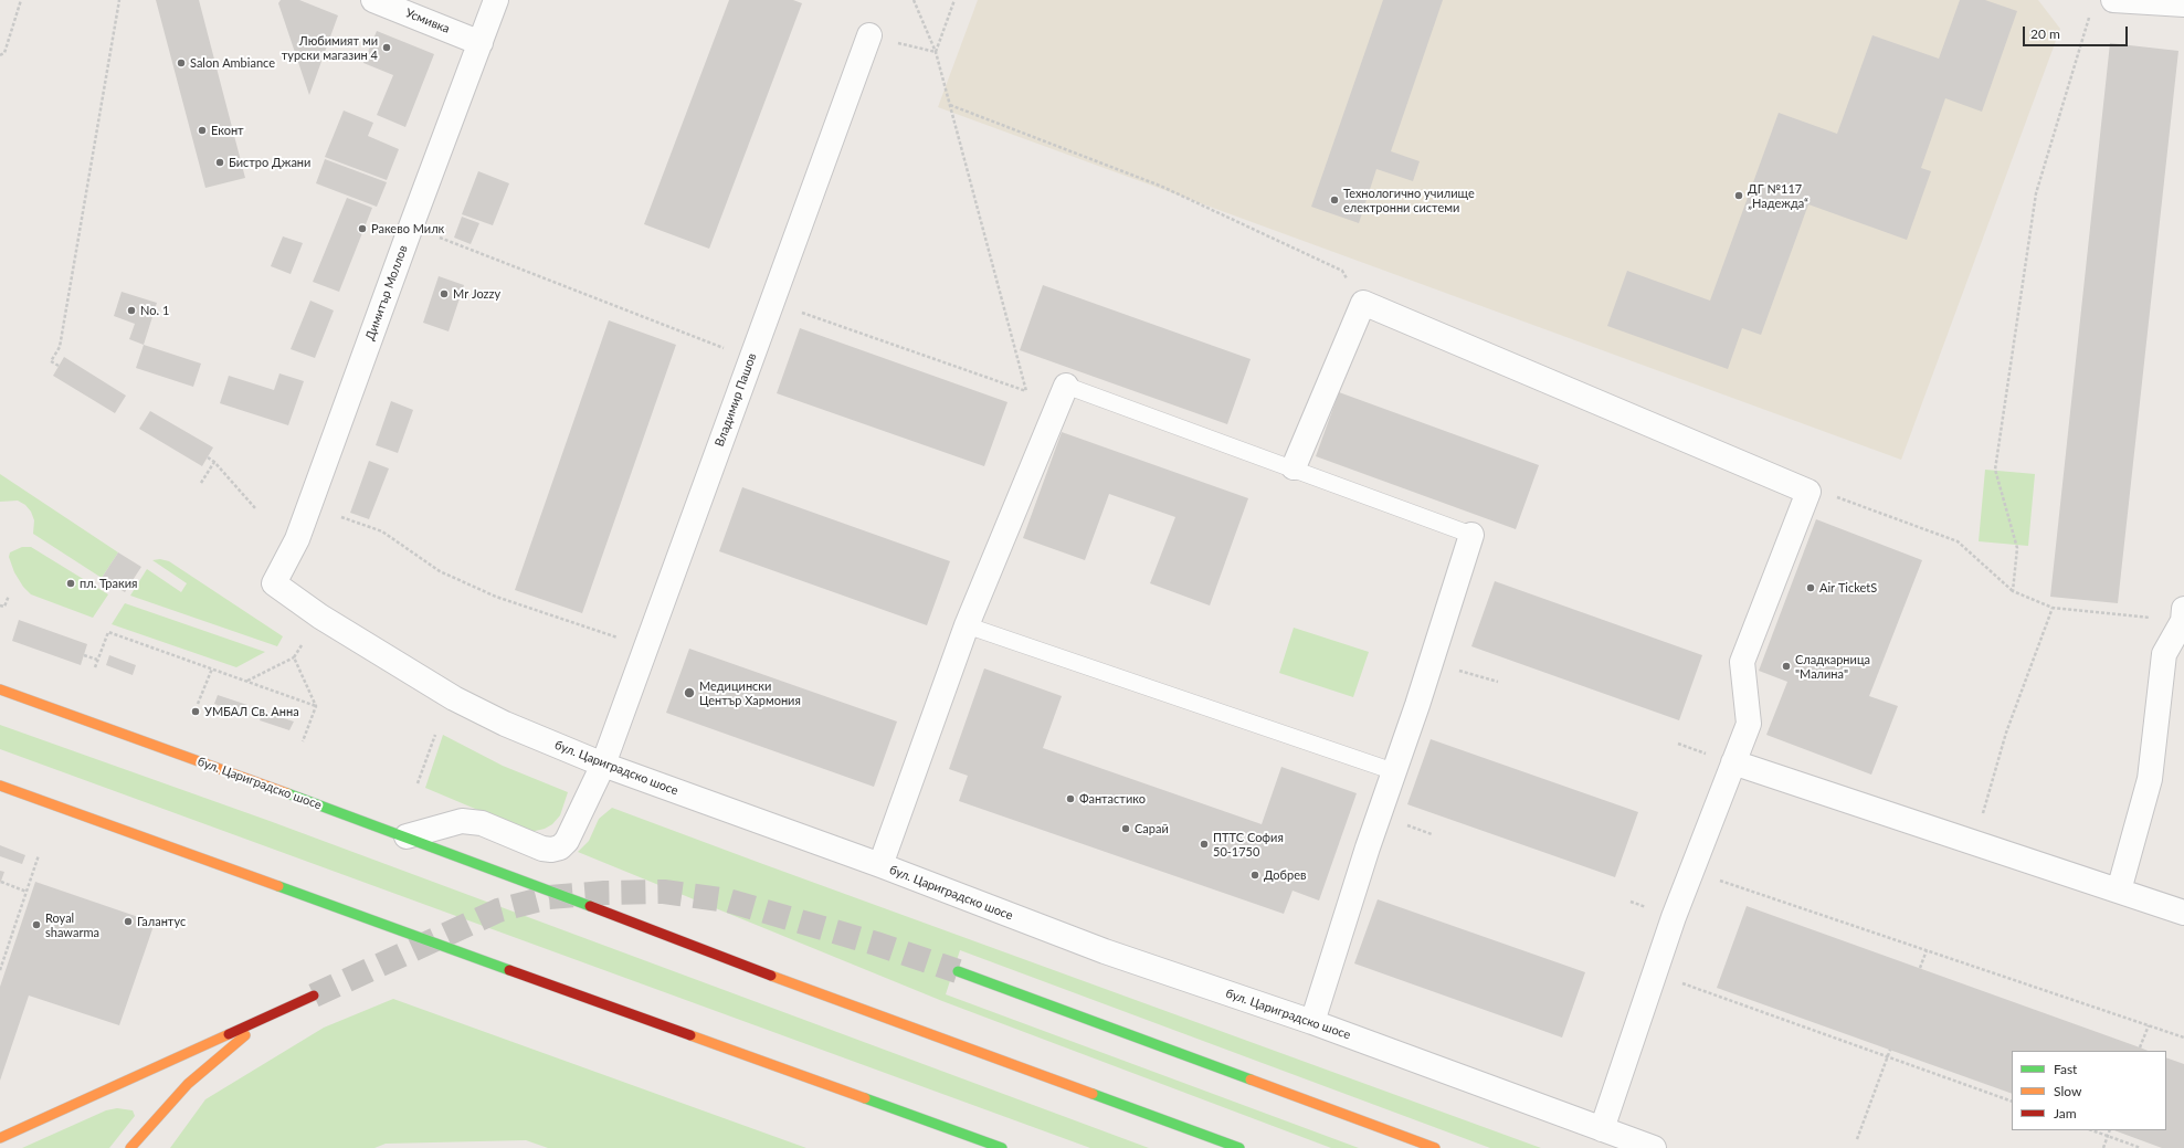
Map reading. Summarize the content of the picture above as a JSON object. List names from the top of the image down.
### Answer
{
  "streets": {
    "highway": ["бул. Цариградско шосе"],
    "street": ["Усмивка", "Димитър Моллов", "Владимир Пашов"]
  },
  "crossings": [
    ["Усмивка", "Димитър Моллов"],
    ["Димитър Моллов", "бул. Цариградско шосе"],
    ["Владимир Пашов", "бул. Цариградско шосе"]
  ],
  "places": [
    "Любимият ми турски магазин 4",
    "Salon Ambiance",
    "Еконт",
    "Бистро Джани",
    "ДГ №117 „Надежда“",
    "Технологично училище електронни системи",
    "Ракево Милк",
    "Mr Jozzy",
    "No. 1",
    "пл. Тракия",
    "Air TicketS",
    "Сладкарница \"Малина\"",
    "Медицински Център Хармония",
    "УМБАЛ Св. Анна",
    "Фантастико",
    "Сарай",
    "ПТТС София 50-1750",
    "Добрев",
    "Галантус",
    "Royal shawarma"
  ],
  "legend": ["Fast", "Slow", "Jam"],
  "scale_bar": "20 m"
}
